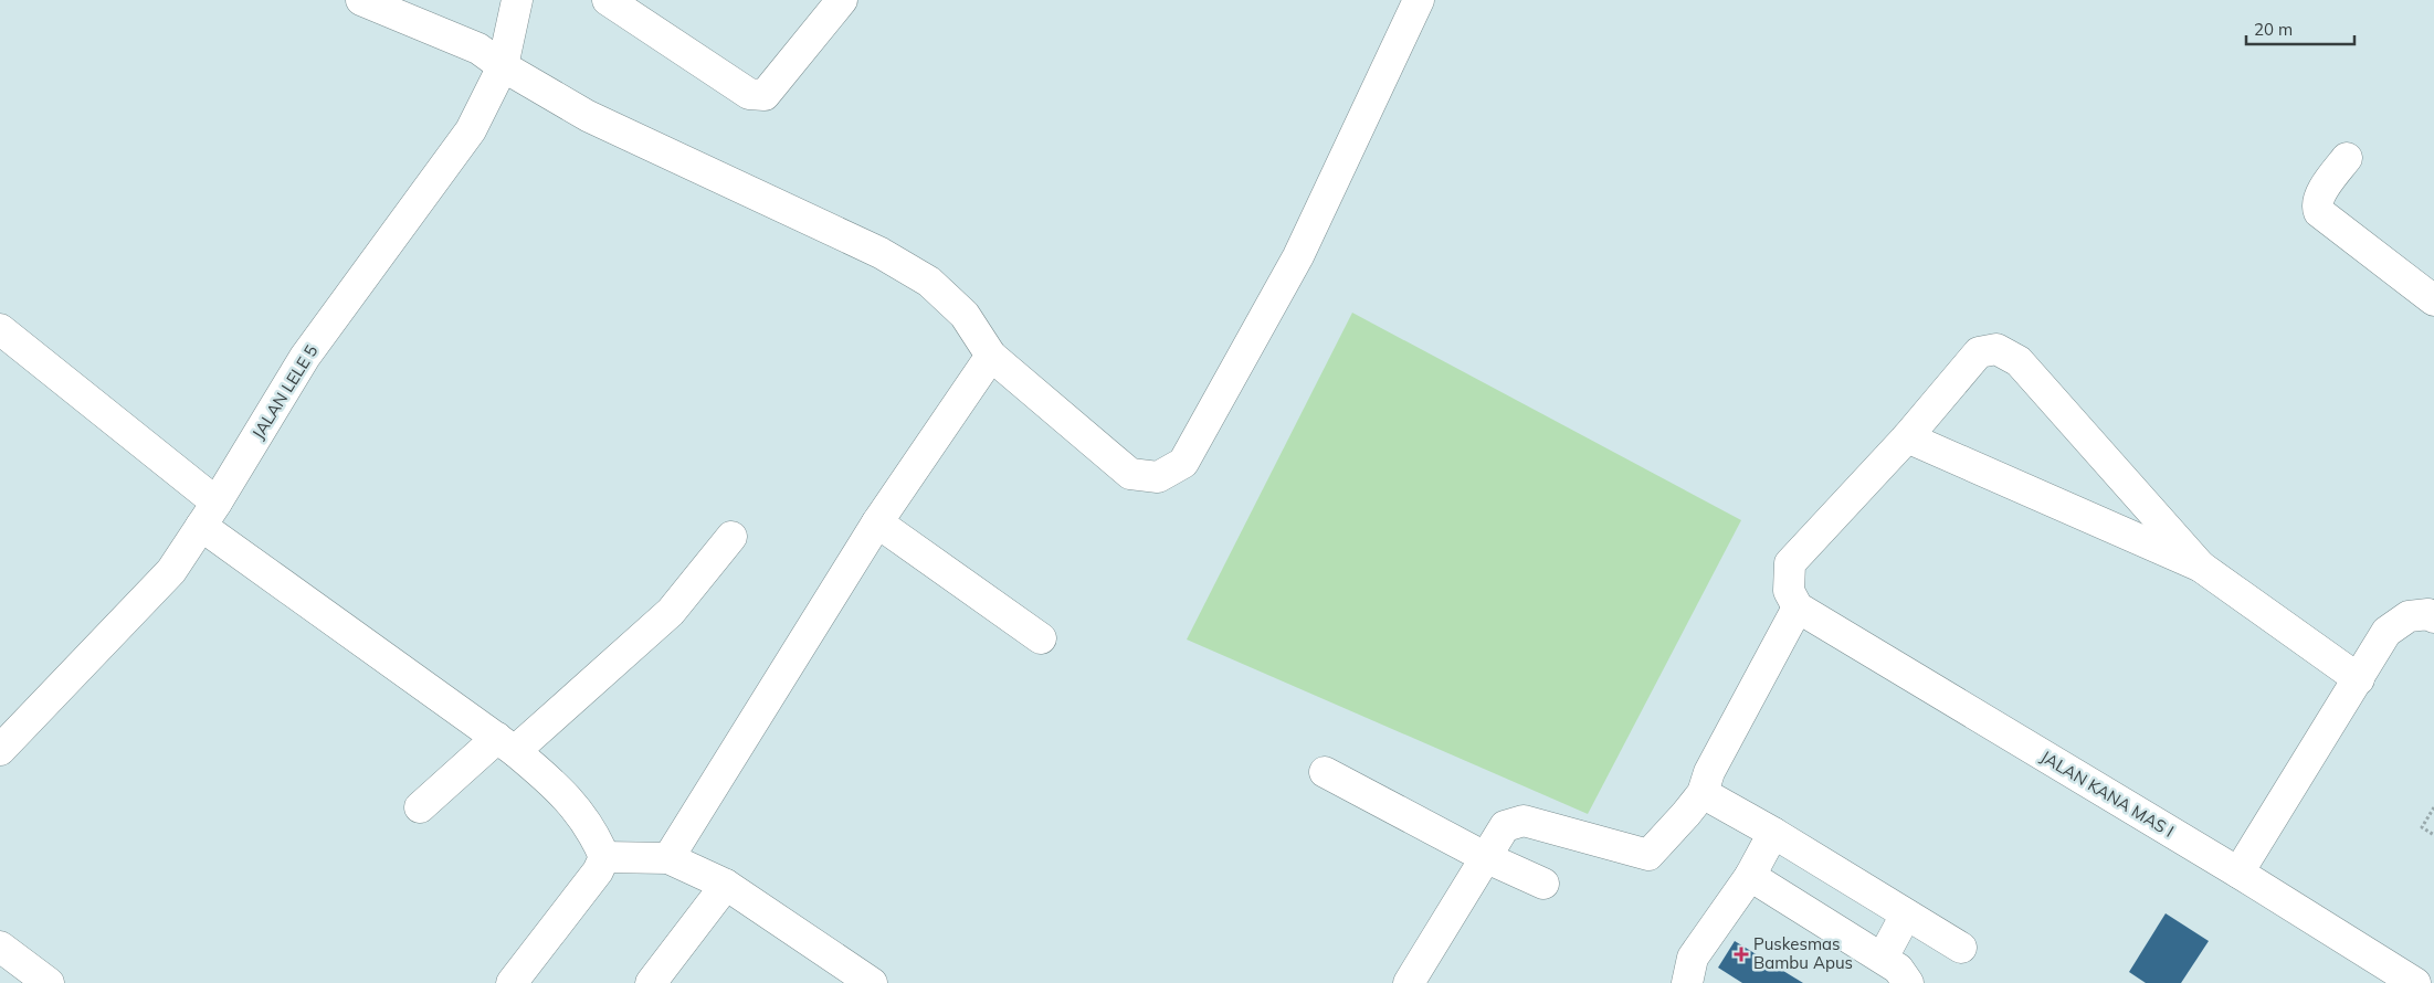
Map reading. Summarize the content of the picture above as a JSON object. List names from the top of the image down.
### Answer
{
  "streets": {
    "street": ["JALAN LELE 5", "JALAN KANA MAS I"]
  },
  "places": {
    "health": ["Puskesmas Bambu Apus"]
  },
  "scale_bar": "20 m"
}
